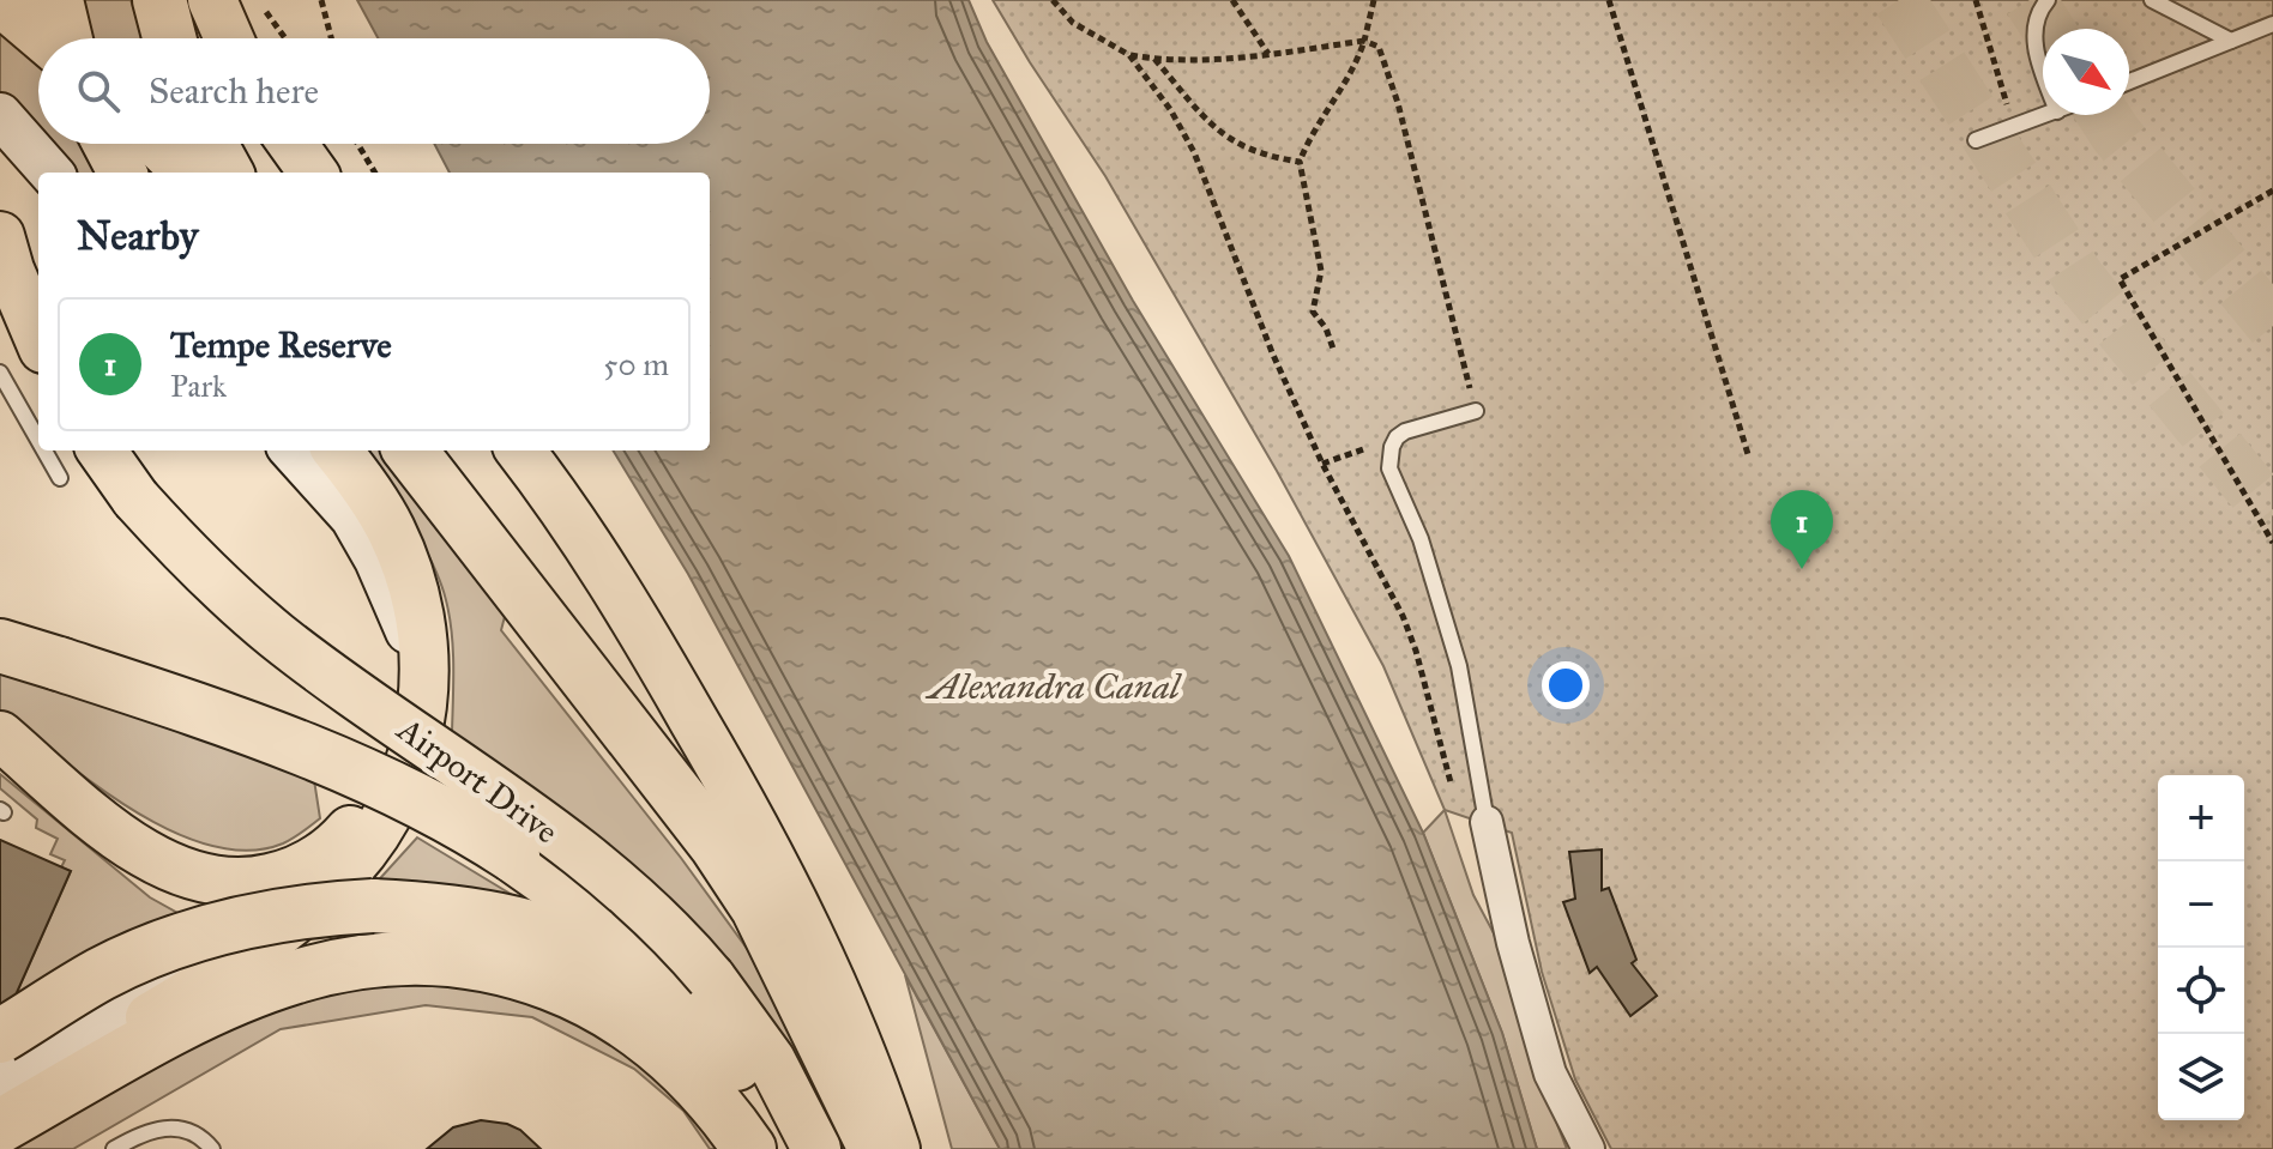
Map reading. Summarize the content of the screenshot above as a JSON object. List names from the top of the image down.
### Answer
{
  "streets": {
    "main road": ["Airport Drive"]
  },
  "water": ["Alexandra Canal"],
  "north": "bottom right",
  "page": {
    "search": "Search here",
    "heading": "Nearby",
    "list": [
      {
        "mark": "1",
        "name": "Tempe Reserve",
        "note": "Park",
        "value": "50 m"
      }
    ],
    "pins": "1",
    "map_buttons": ["+", "−"]
  }
}
